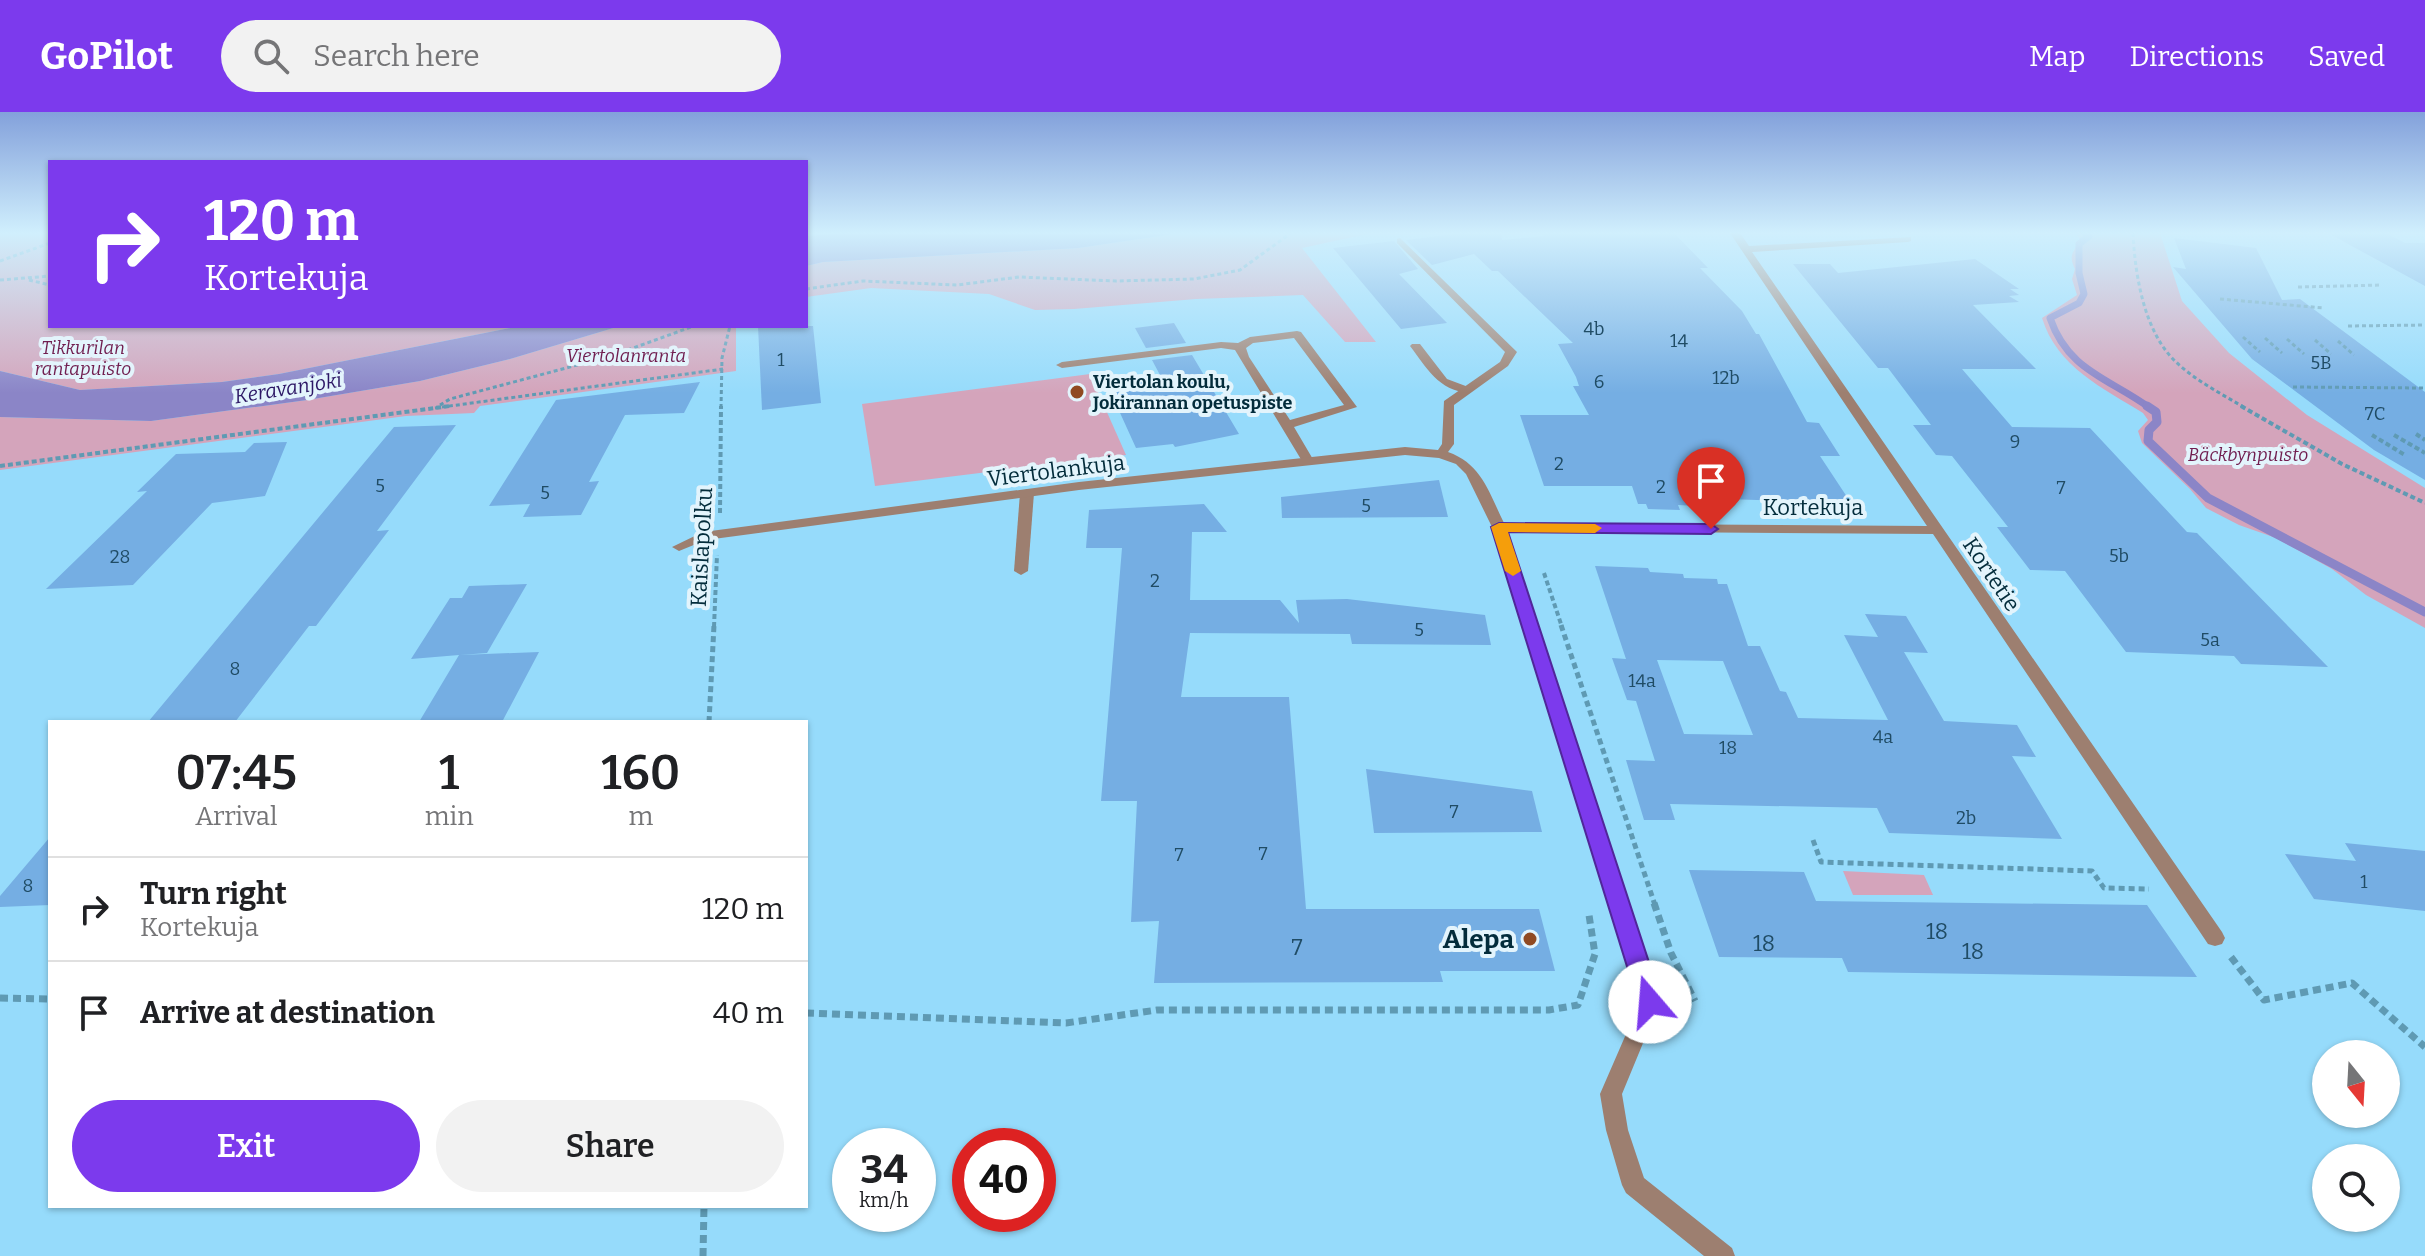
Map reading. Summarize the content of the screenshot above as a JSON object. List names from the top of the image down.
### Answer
{
  "streets": {
    "street": ["Viertolankuja", "Kortekuja", "Kortetie"],
    "path": ["Kaislapolku"]
  },
  "crossings": [
    ["Viertolankuja", "Kaislapolku"],
    ["Kortekuja", "Kortetie"]
  ],
  "water": ["Keravanjoki"],
  "parks": ["Tikkurilan rantapuisto", "Viertolanranta", "Bäckbynpuisto"],
  "places": ["Viertolan koulu, Jokirannan opetuspiste", "Alepa"],
  "house_numbers": [
    "4b",
    "14",
    "1",
    "5B",
    "12b",
    "6",
    "7C",
    "9",
    "2",
    "5",
    "2",
    "7",
    "5",
    "5",
    "5b",
    "28",
    "2",
    "5",
    "5a",
    "8",
    "14a",
    "4a",
    "18",
    "7",
    "2b",
    "7",
    "7",
    "1",
    "8",
    "18",
    "18",
    "7",
    "18"
  ],
  "north": "bottom",
  "page": {
    "header": "GoPilot",
    "search": "Search here",
    "nav": ["Map", "Directions", "Saved"],
    "turn": ["120 m", "Kortekuja"],
    "eta": [
      "07:45",
      "Arrival",
      "1",
      "min",
      "160",
      "m"
    ],
    "list": [
      {
        "name": "Turn right",
        "note": "Kortekuja",
        "value": "120 m"
      },
      {
        "name": "Arrive at destination",
        "value": "40 m"
      }
    ],
    "buttons": ["Exit", "Share"],
    "speed": "34 km/h",
    "limit": "40"
  }
}
